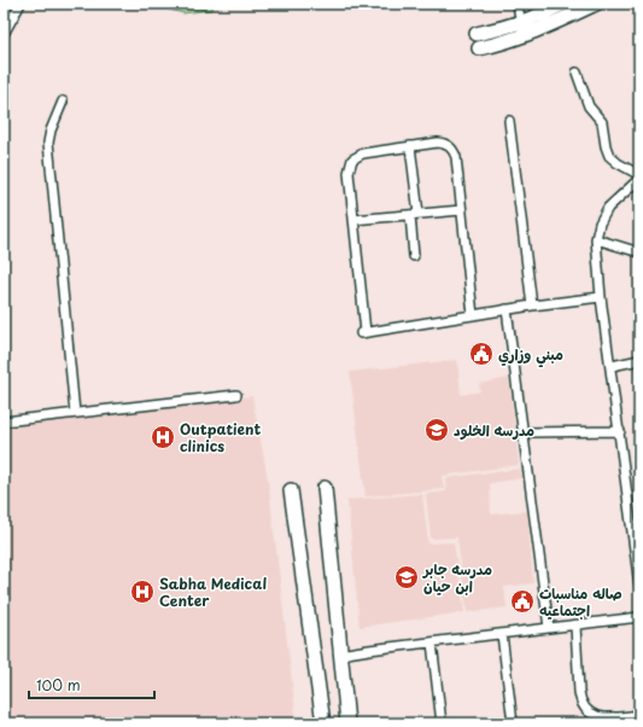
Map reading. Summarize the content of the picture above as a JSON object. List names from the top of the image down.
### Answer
{
  "places": {
    "public building": ["مبني وزاري", "صاله مناسبات اجتماعيه"],
    "school or university": ["مدرسه الخلود", "مدرسه جابر ابن حيان"],
    "hospital": ["Outpatient clinics", "Sabha Medical Center"]
  },
  "scale_bar": "100 m"
}
